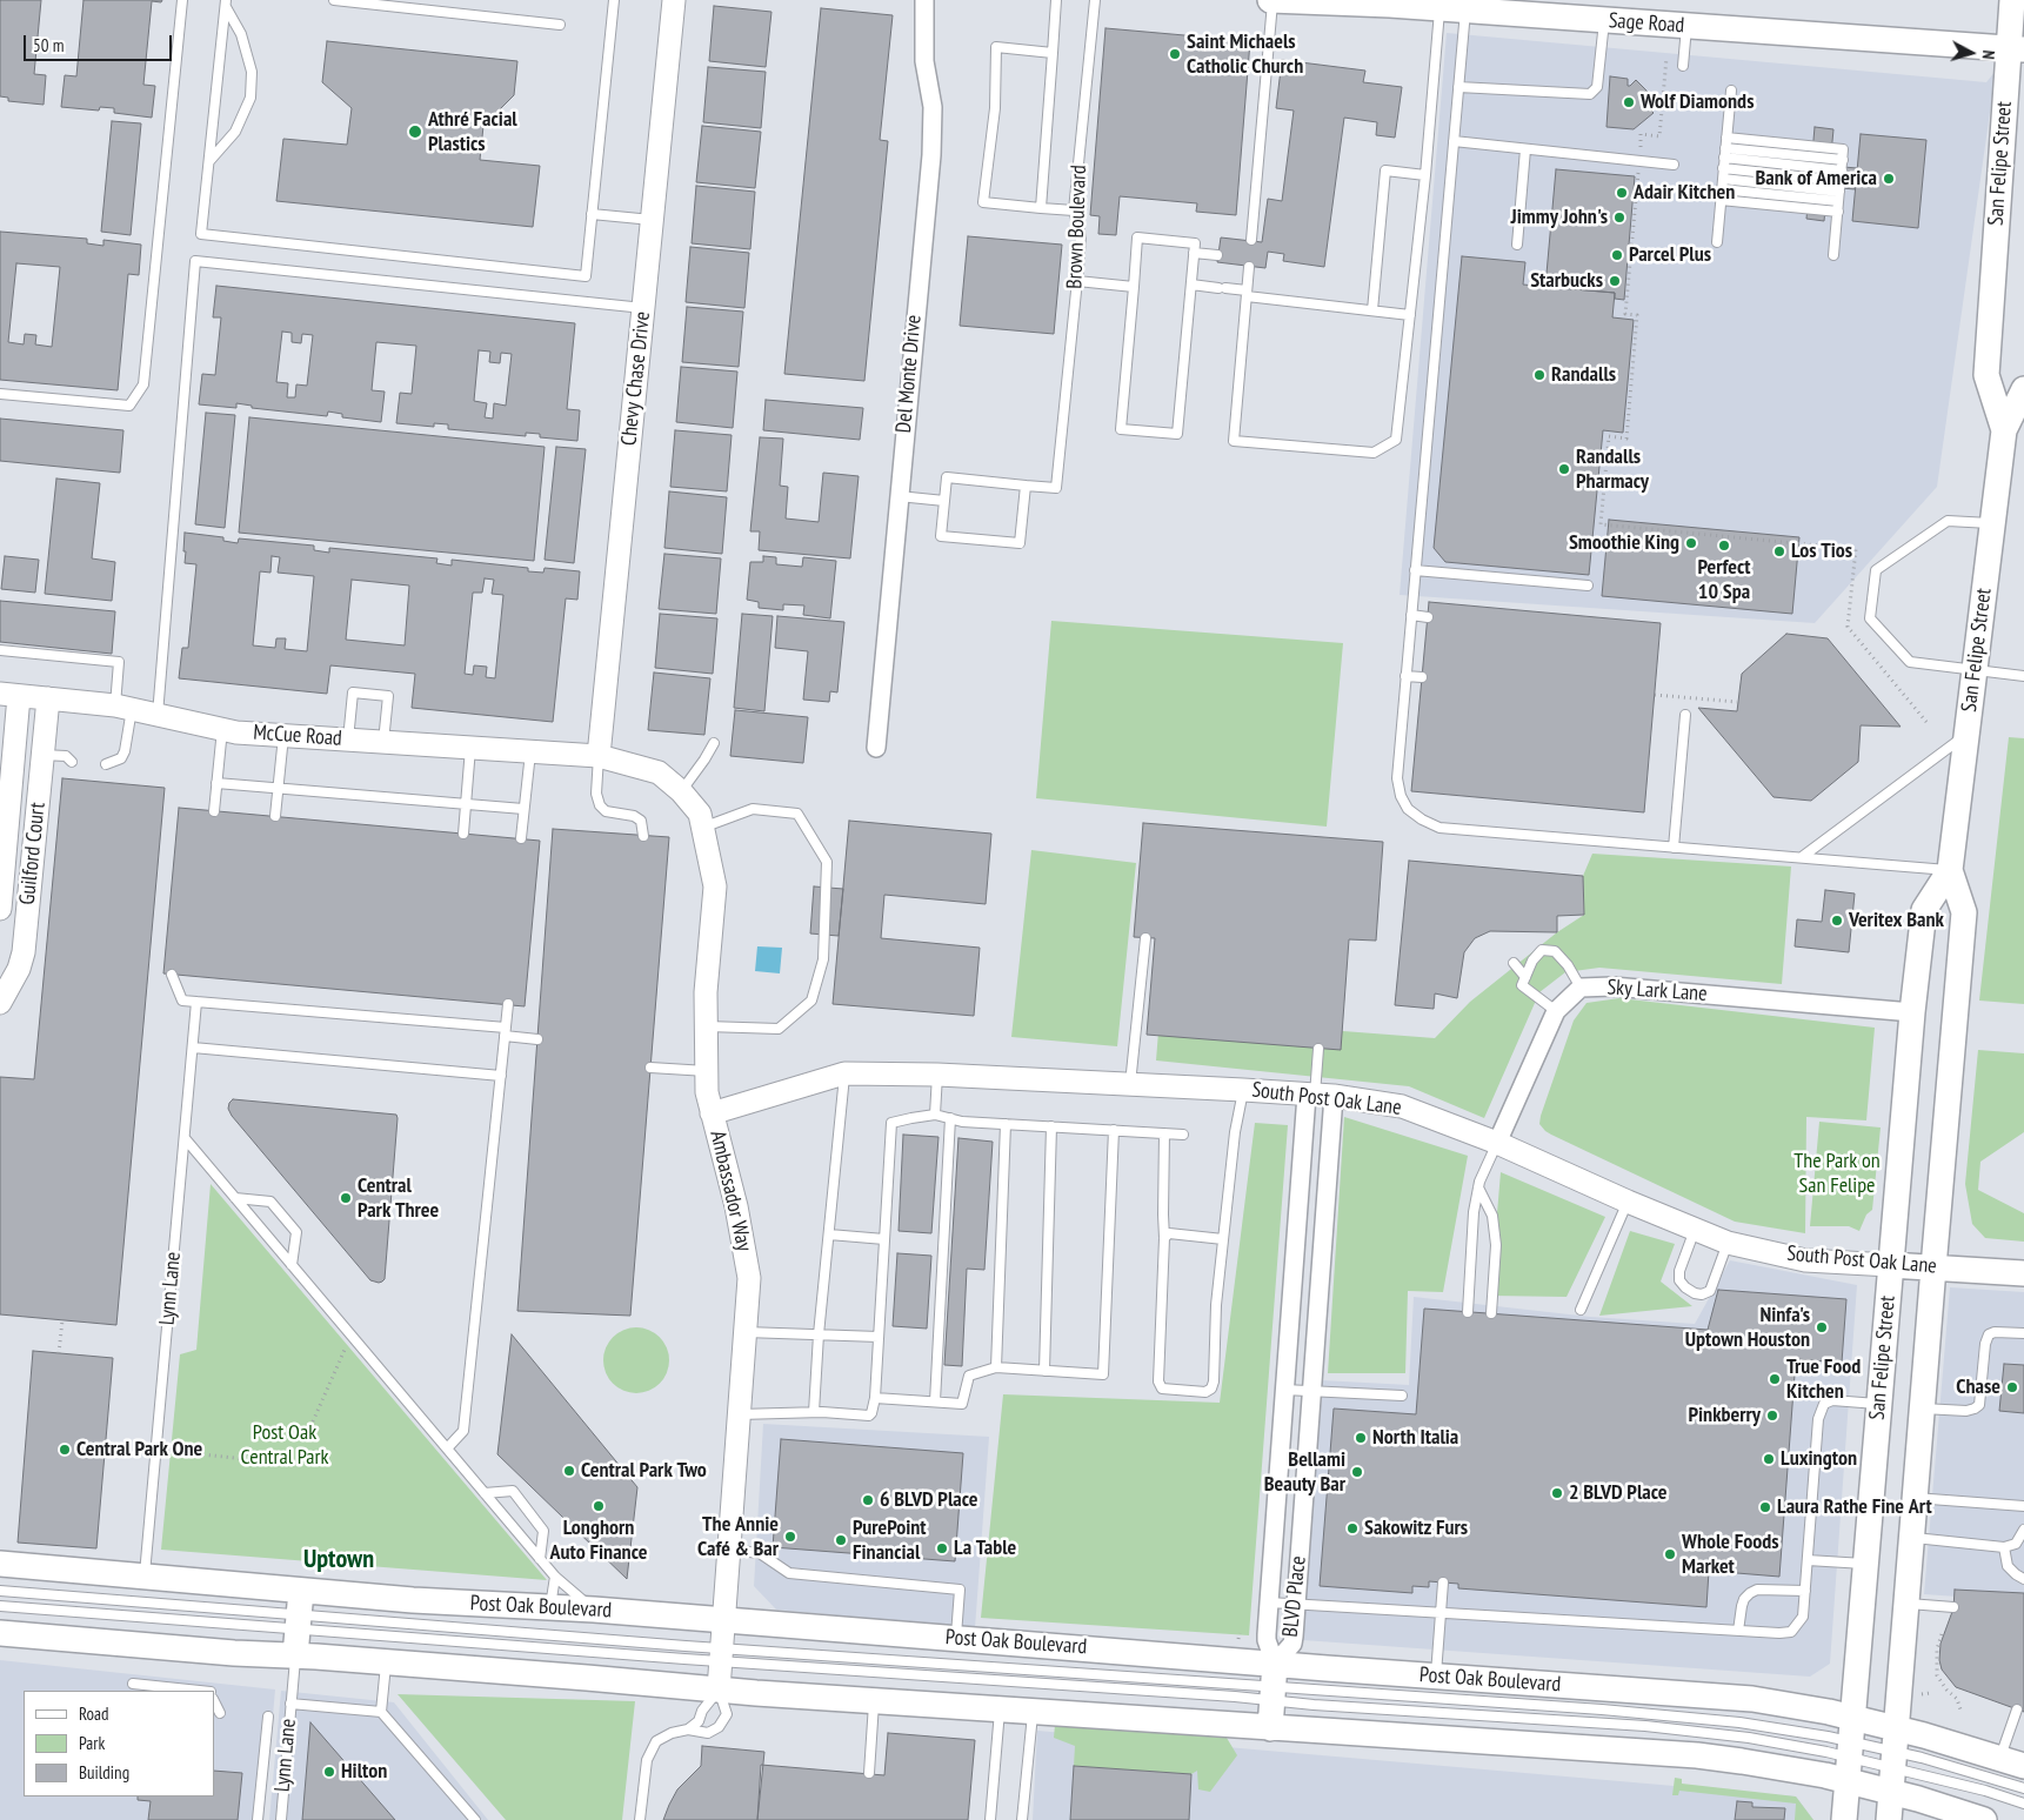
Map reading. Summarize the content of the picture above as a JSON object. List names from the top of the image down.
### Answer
{
  "streets": {
    "main road": [
      "Sage Road",
      "San Felipe Street",
      "South Post Oak Lane",
      "Post Oak Boulevard"
    ],
    "street": [
      "Del Monte Drive",
      "Chevy Chase Drive",
      "McCue Road",
      "Guilford Court",
      "Sky Lark Lane",
      "Ambassador Way",
      "BLVD Place"
    ],
    "lane": ["Brown Boulevard", "Lynn Lane"]
  },
  "crossings": [
    ["Sage Road", "San Felipe Street"],
    ["San Felipe Street", "Sky Lark Lane"],
    ["San Felipe Street", "South Post Oak Lane"],
    ["San Felipe Street", "Post Oak Boulevard"],
    ["Chevy Chase Drive", "McCue Road"],
    ["Chevy Chase Drive", "Ambassador Way"],
    ["McCue Road", "Guilford Court"],
    ["McCue Road", "Ambassador Way"],
    ["Sky Lark Lane", "South Post Oak Lane"],
    ["South Post Oak Lane", "Ambassador Way"],
    ["South Post Oak Lane", "BLVD Place"],
    ["Ambassador Way", "Post Oak Boulevard"],
    ["Lynn Lane", "Post Oak Boulevard"],
    ["BLVD Place", "Post Oak Boulevard"]
  ],
  "districts": ["Uptown"],
  "parks": ["The Park on San Felipe", "Post Oak Central Park"],
  "places": [
    "Saint Michaels Catholic Church",
    "Wolf Diamonds",
    "Athré Facial Plastics",
    "Bank of America",
    "Adair Kitchen",
    "Jimmy John's",
    "Parcel Plus",
    "Starbucks",
    "Randalls",
    "Randalls Pharmacy",
    "Smoothie King",
    "Perfect 10 Spa",
    "Los Tios",
    "Veritex Bank",
    "Central Park Three",
    "Ninfa's Uptown Houston",
    "True Food Kitchen",
    "Chase",
    "Pinkberry",
    "North Italia",
    "Central Park One",
    "Luxington",
    "Central Park Two",
    "Bellami Beauty Bar",
    "2 BLVD Place",
    "6 BLVD Place",
    "Longhorn Auto Finance",
    "Laura Rathe Fine Art",
    "Sakowitz Furs",
    "The Annie Café & Bar",
    "PurePoint Financial",
    "La Table",
    "Whole Foods Market",
    "Hilton"
  ],
  "legend": ["Road", "Park", "Building"],
  "scale_bar": "50 m",
  "north": "right"
}
